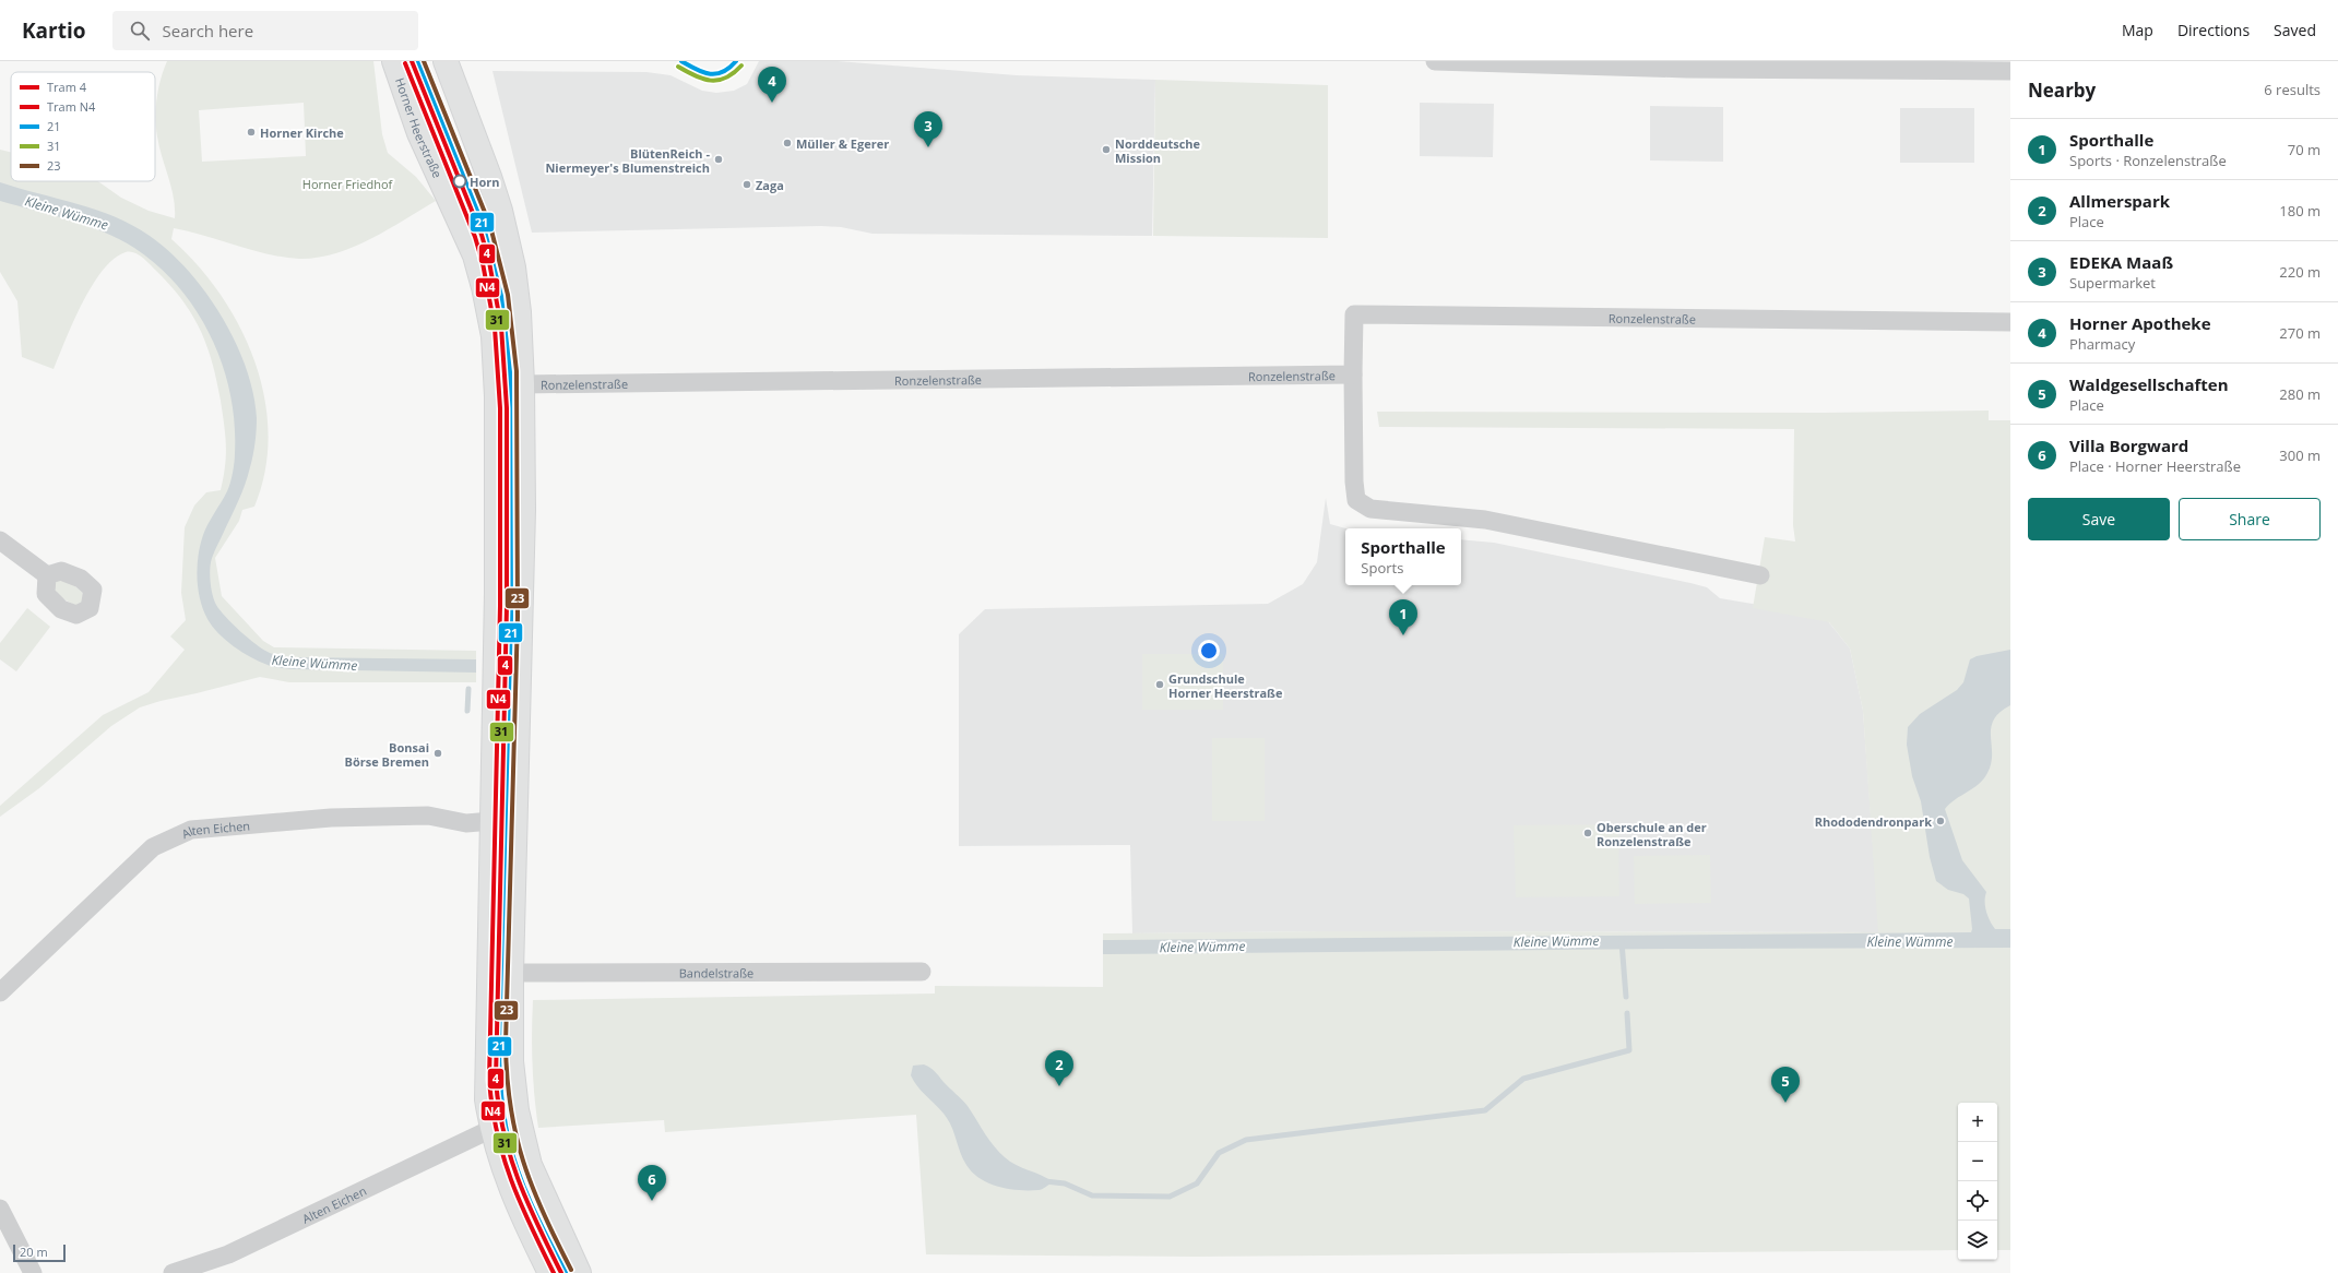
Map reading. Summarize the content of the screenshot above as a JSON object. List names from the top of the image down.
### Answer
{
  "streets": {
    "main road": ["Horner Heerstraße"],
    "street": ["Ronzelenstraße", "Alten Eichen", "Bandelstraße"]
  },
  "crossings": [
    ["Horner Heerstraße", "Alten Eichen"]
  ],
  "water": ["Kleine Wümme"],
  "parks": ["Horner Friedhof"],
  "places": [
    "Horner Kirche",
    "Müller & Egerer",
    "Norddeutsche Mission",
    "BlütenReich - Niermeyer's Blumenstreich",
    "Horn",
    "Zaga",
    "Grundschule Horner Heerstraße",
    "Bonsai Börse Bremen",
    "Rhododendronpark",
    "Oberschule an der Ronzelenstraße"
  ],
  "lines": [
    "tram line 4",
    "transit line 21",
    "transit line 23",
    "tram line N4",
    "transit line 31"
  ],
  "legend": [
    "Tram 4",
    "Tram N4",
    "21",
    "31",
    "23"
  ],
  "scale_bar": "20 m",
  "page": {
    "header": "Kartio",
    "search": "Search here",
    "nav": ["Map", "Directions", "Saved"],
    "heading": ["Nearby", "6 results"],
    "pins": [
      "4",
      "3",
      "1",
      "2",
      "5",
      "6"
    ],
    "list": [
      {
        "mark": "1",
        "name": "Sporthalle",
        "note": "Sports · Ronzelenstraße",
        "value": "70 m"
      },
      {
        "mark": "2",
        "name": "Allmerspark",
        "note": "Place",
        "value": "180 m"
      },
      {
        "mark": "3",
        "name": "EDEKA Maaß",
        "note": "Supermarket",
        "value": "220 m"
      },
      {
        "mark": "4",
        "name": "Horner Apotheke",
        "note": "Pharmacy",
        "value": "270 m"
      },
      {
        "mark": "5",
        "name": "Waldgesellschaften",
        "note": "Place",
        "value": "280 m"
      },
      {
        "mark": "6",
        "name": "Villa Borgward",
        "note": "Place · Horner Heerstraße",
        "value": "300 m"
      }
    ],
    "buttons": ["Save", "Share"],
    "popup": ["Sporthalle", "Sports"],
    "map_buttons": ["+", "−"],
    "scale": "20 m"
  }
}
